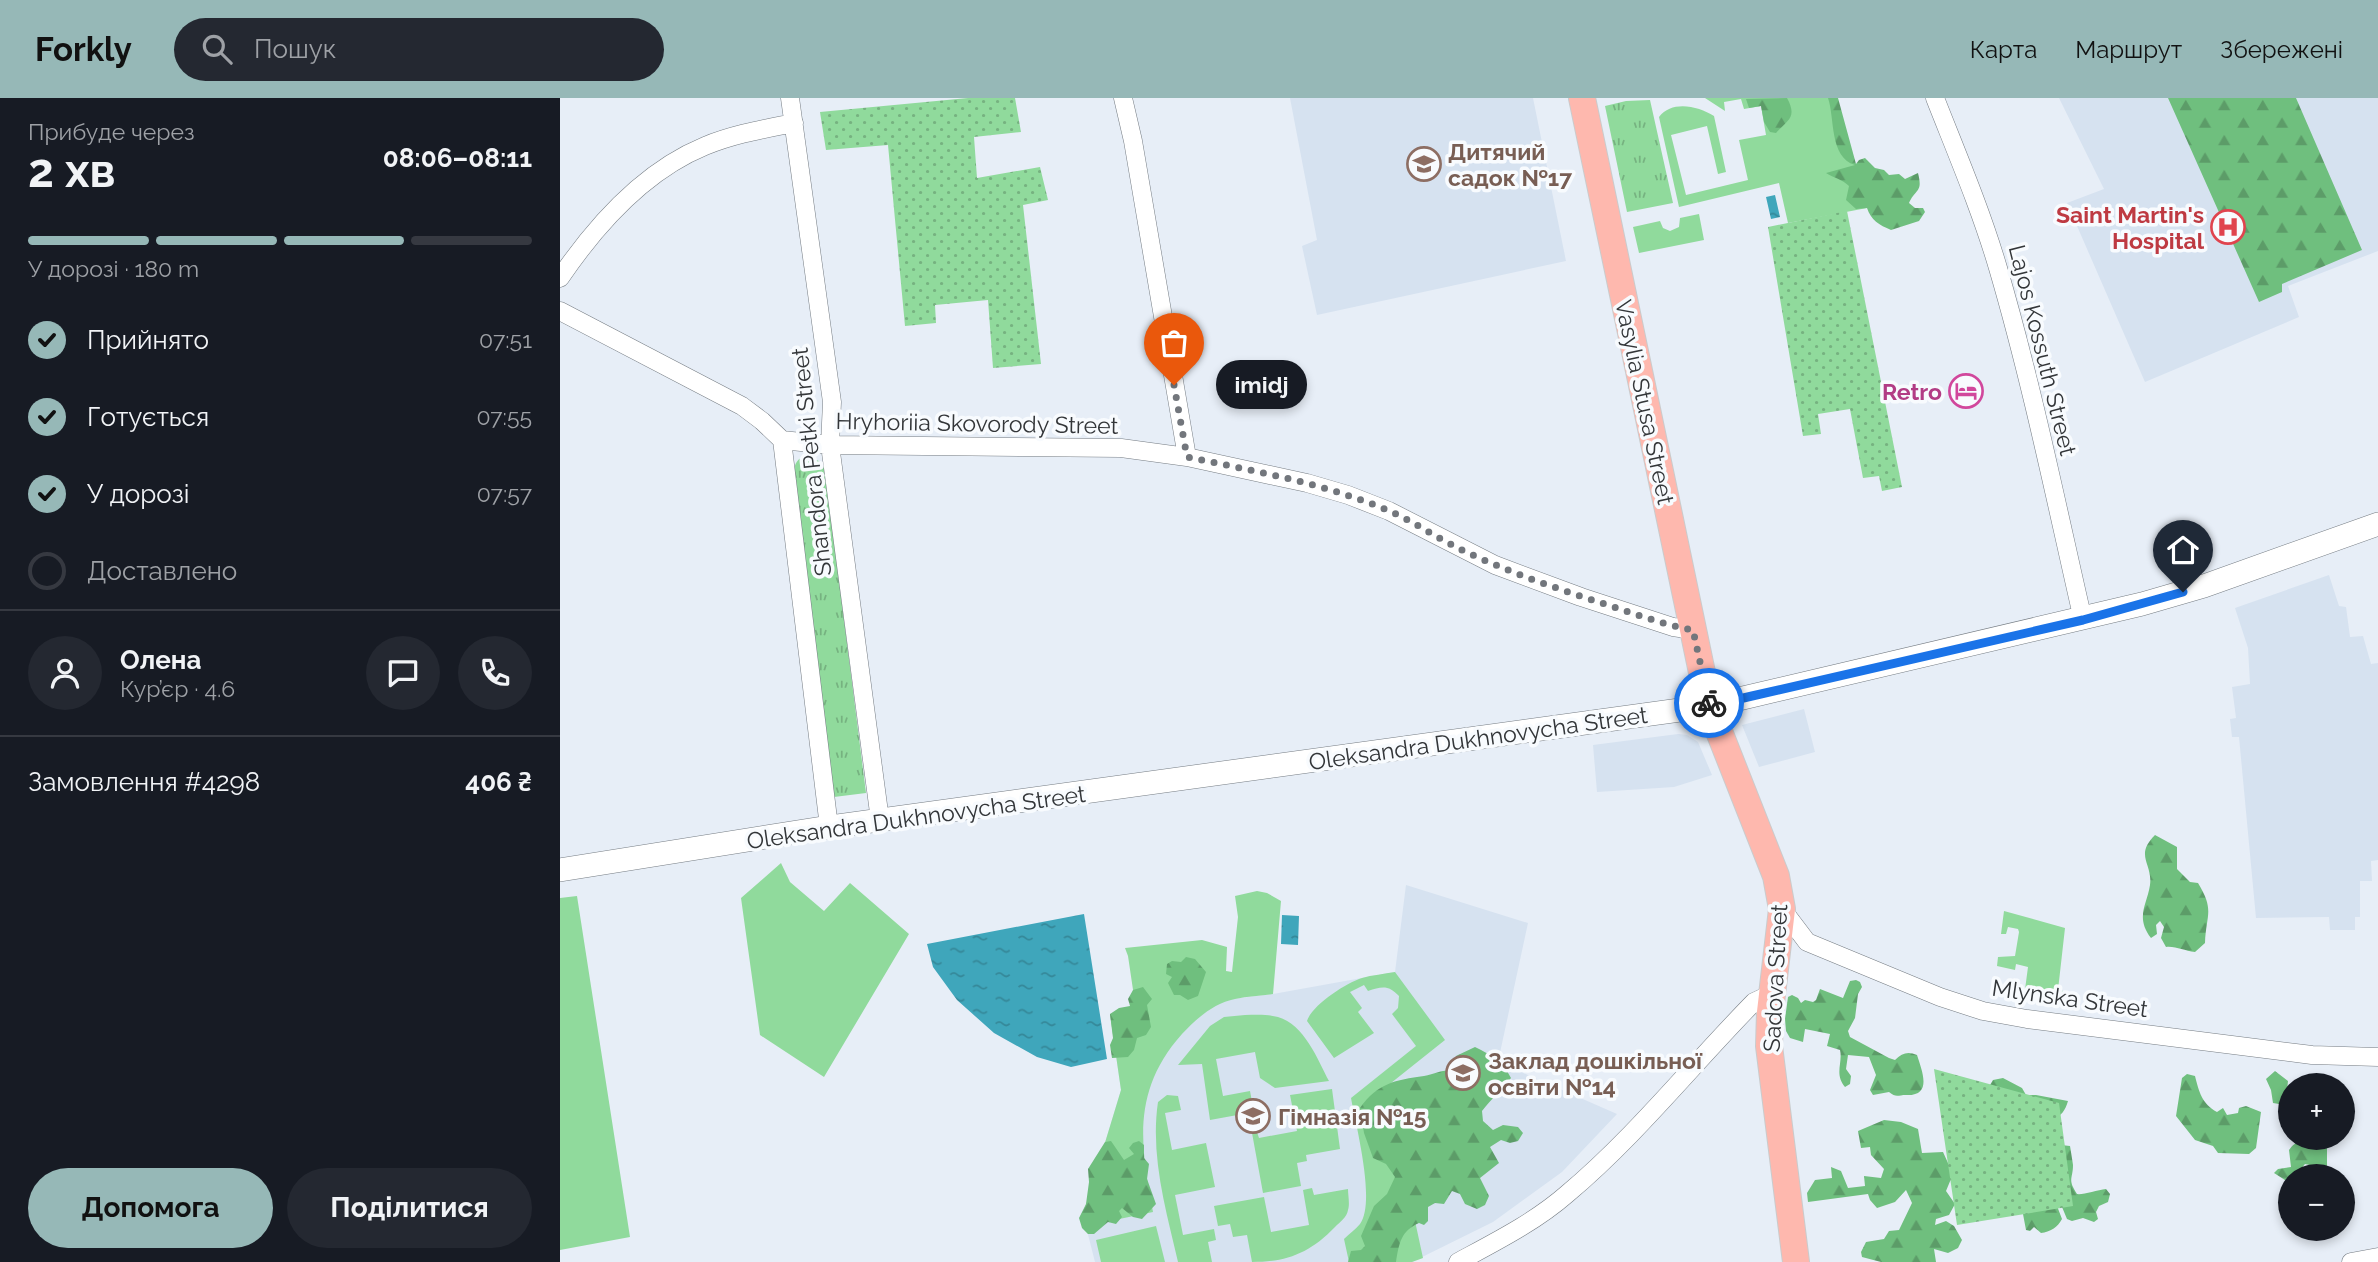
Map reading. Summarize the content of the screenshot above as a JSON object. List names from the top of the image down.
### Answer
{
  "streets": {
    "main road": ["Vasylia Stusa Street", "Oleksandra Dukhnovycha Street", "Sadova Street"],
    "street": [
      "Lajos Kossuth Street",
      "Hryhoriia Skovorody Street",
      "Shandora Petki Street",
      "Mlynska Street"
    ]
  },
  "crossings": [
    ["Lajos Kossuth Street", "Oleksandra Dukhnovycha Street"],
    ["Vasylia Stusa Street", "Hryhoriia Skovorody Street"],
    ["Vasylia Stusa Street", "Oleksandra Dukhnovycha Street"],
    ["Vasylia Stusa Street", "Sadova Street"],
    ["Hryhoriia Skovorody Street", "Shandora Petki Street"],
    ["Shandora Petki Street", "Oleksandra Dukhnovycha Street"],
    ["Oleksandra Dukhnovycha Street", "Sadova Street"],
    ["Sadova Street", "Mlynska Street"]
  ],
  "places": {
    "school or university": ["Дитячий садок №17", "Заклад дошкільної освіти №14", "Гімназія №15"],
    "hospital": ["Saint Martin's Hospital"],
    "other": ["imidj"],
    "hotel": ["Retro"]
  },
  "page": {
    "header": "Forkly",
    "search": "Пошук",
    "nav": ["Карта", "Маршрут", "Збережені"],
    "heading": ["2 хв", "Прибуде через", "08:06–08:11"],
    "panel": [
      "Олена",
      "Кур’єр · 4.6",
      "Замовлення #4298",
      "406 ₴"
    ],
    "bar": "У дорозі · 180 m",
    "list": [
      ["Прийнято", "07:51"],
      ["Готується", "07:55"],
      ["У дорозі", "07:57"],
      "Доставлено"
    ],
    "bubble": "imidj",
    "map_buttons": ["+", "−"],
    "buttons": ["Допомога", "Поділитися"]
  }
}
